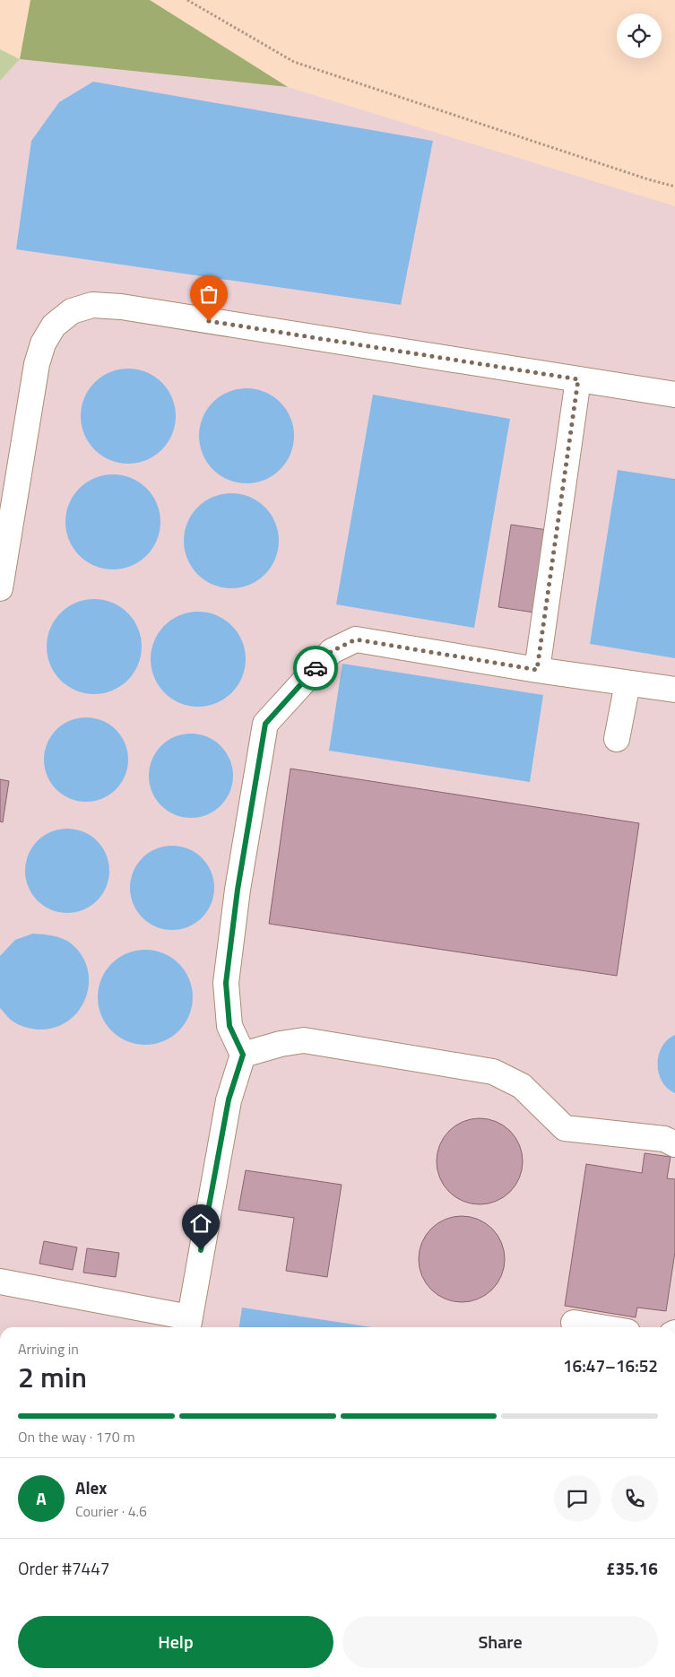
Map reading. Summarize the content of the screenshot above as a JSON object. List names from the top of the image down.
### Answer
{
  "page": {
    "heading": ["2 min", "Arriving in", "16:47–16:52"],
    "panel": [
      "Alex",
      "Courier · 4.6",
      "Order #7447",
      "£35.16"
    ],
    "bar": "On the way · 170 m",
    "round": "A",
    "buttons": ["Help", "Share"]
  }
}
